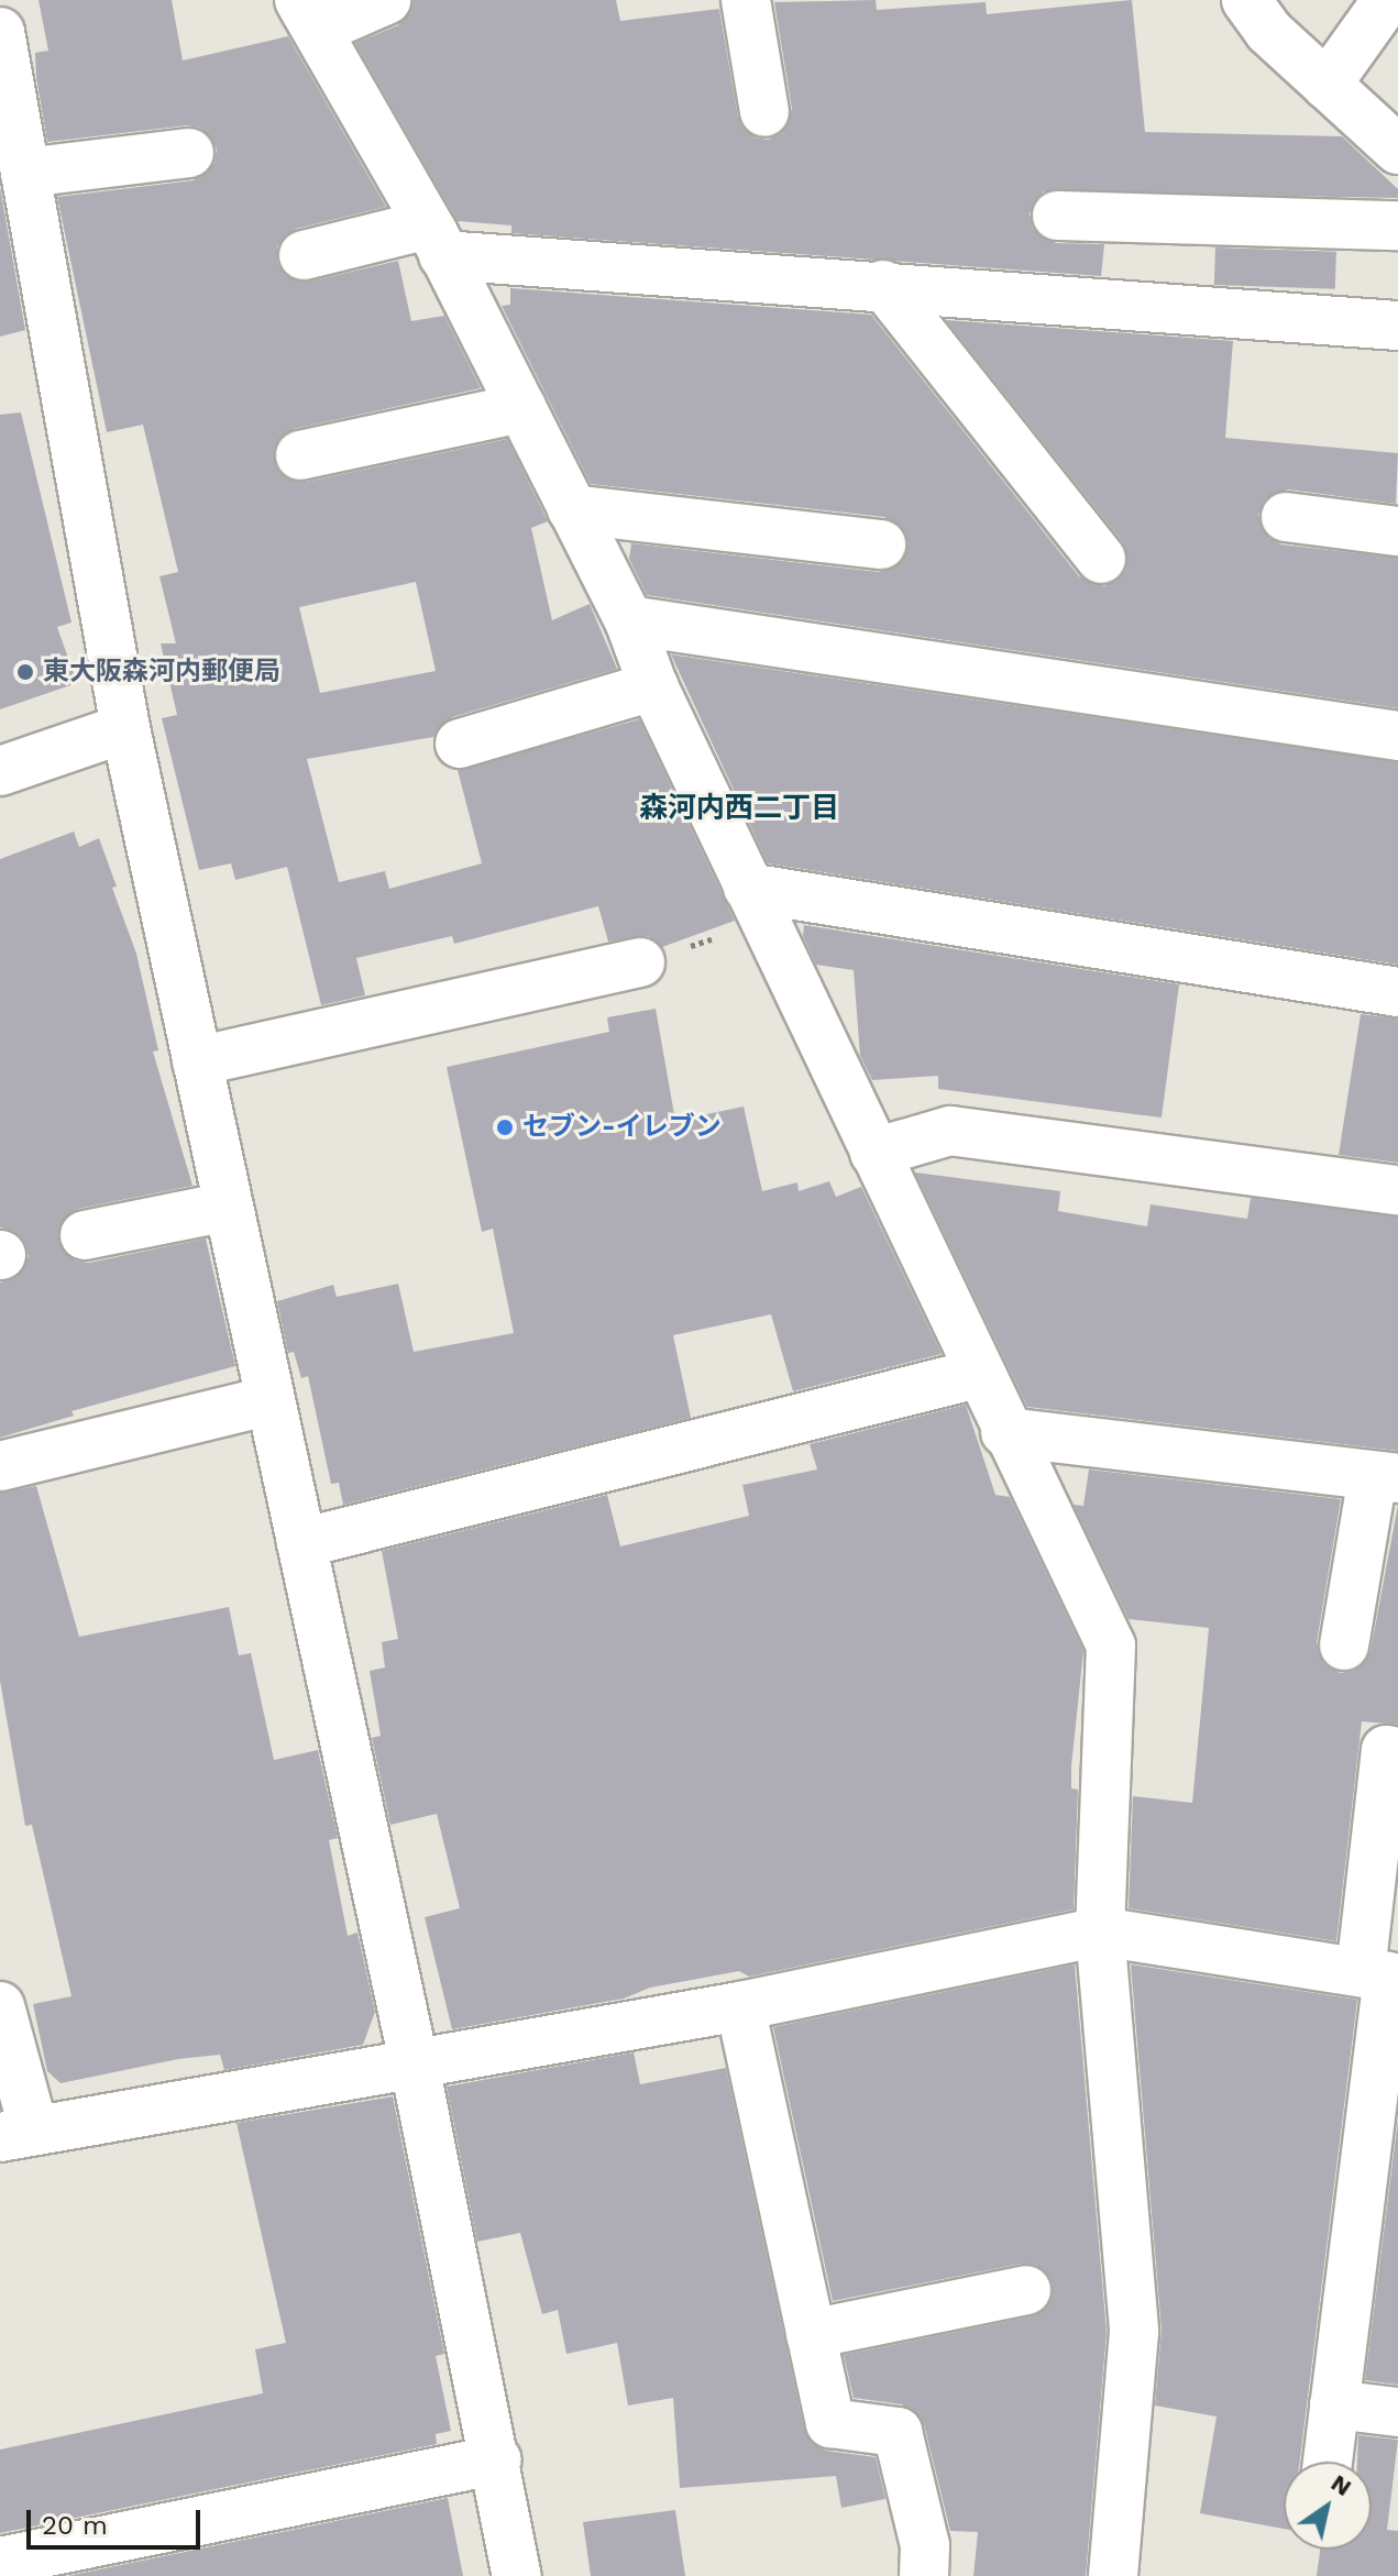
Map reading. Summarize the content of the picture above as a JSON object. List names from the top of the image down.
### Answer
{
  "districts": ["森河内西二丁目"],
  "places": ["東大阪森河内郵便局", "セブン-イレブン"],
  "scale_bar": "20 m",
  "north": "top right"
}
